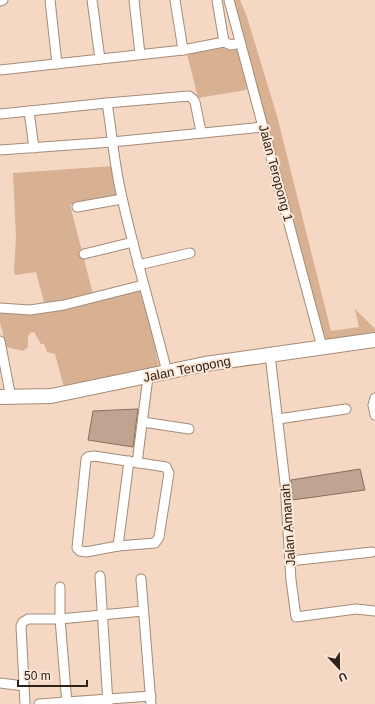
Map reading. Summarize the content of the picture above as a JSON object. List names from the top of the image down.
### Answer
{
  "streets": {
    "main road": ["Jalan Teropong"],
    "street": ["Jalan Teropong 1", "Jalan Amanah"]
  },
  "crossings": [
    ["Jalan Teropong 1", "Jalan Teropong"],
    ["Jalan Teropong", "Jalan Amanah"]
  ],
  "scale_bar": "50 m",
  "north": "bottom"
}
